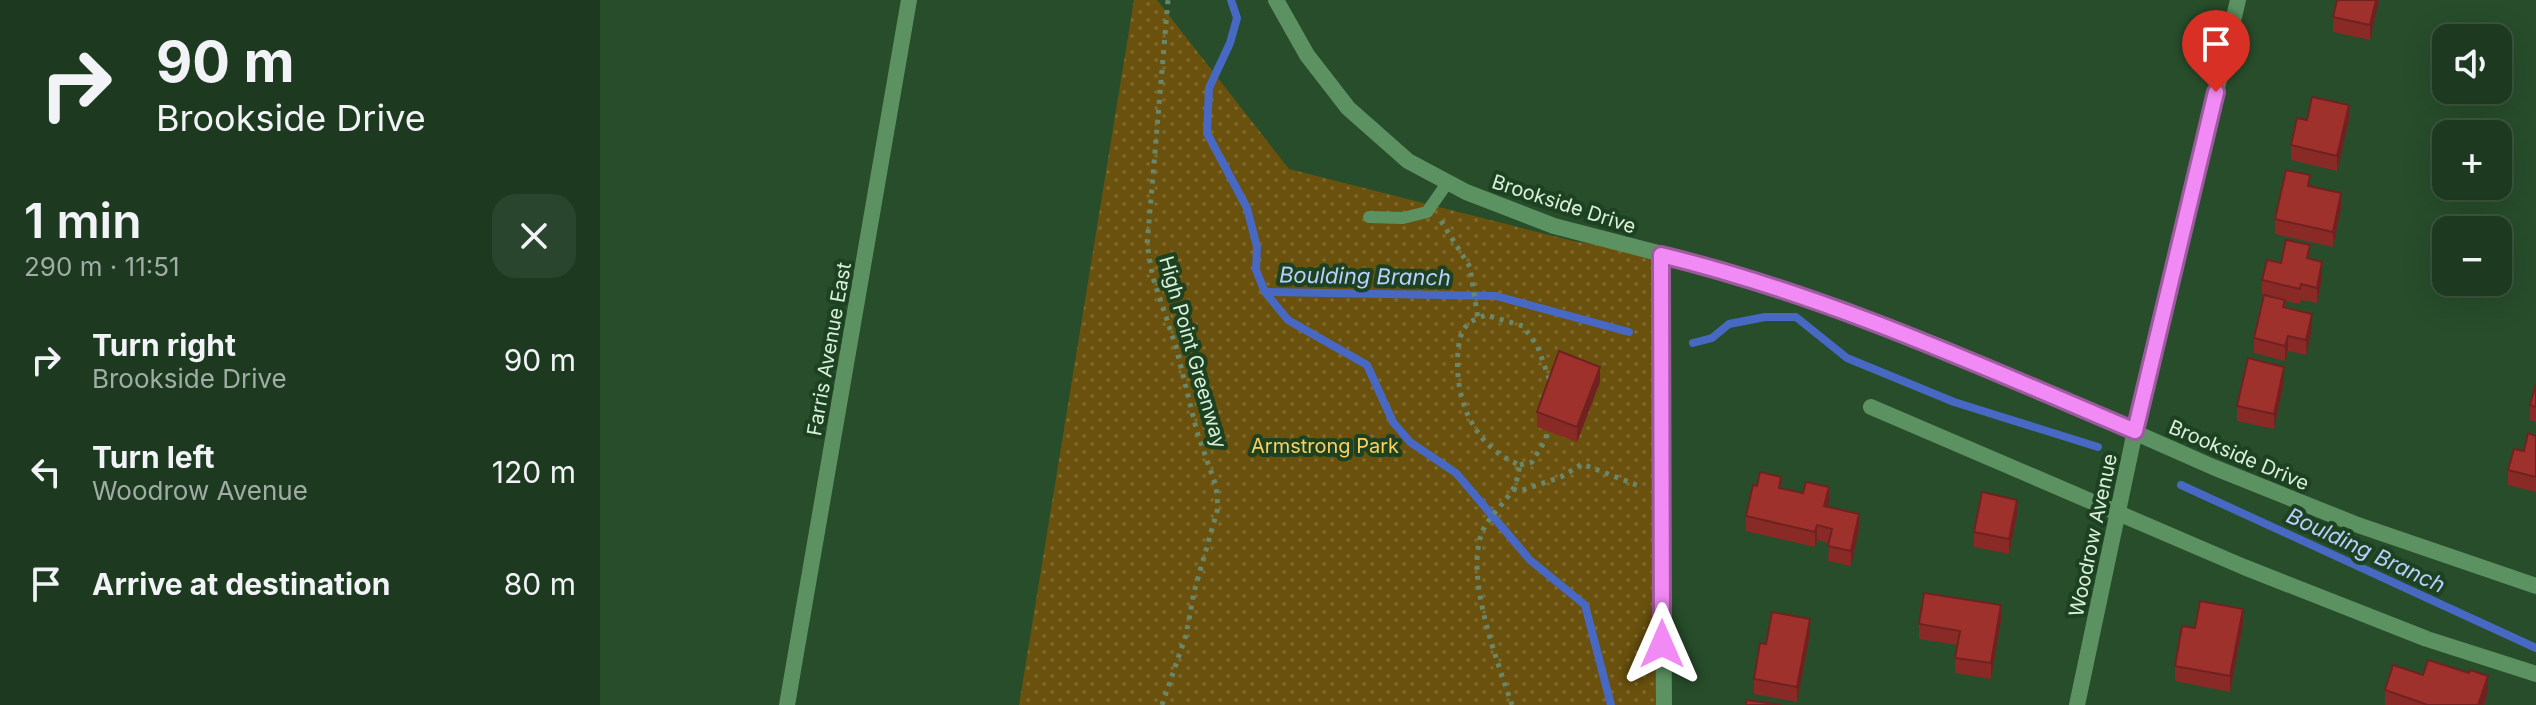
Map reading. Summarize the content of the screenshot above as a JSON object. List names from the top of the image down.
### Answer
{
  "streets": {
    "street": ["Brookside Drive", "Farris Avenue East", "Woodrow Avenue"],
    "path": ["High Point Greenway"]
  },
  "crossings": [
    ["Brookside Drive", "Woodrow Avenue"]
  ],
  "water": ["Boulding Branch"],
  "parks": ["Armstrong Park"],
  "page": {
    "turn": ["90 m", "Brookside Drive"],
    "map_buttons": ["+", "−"],
    "heading": ["1 min", "290 m · 11:51"],
    "list": [
      {
        "name": "Turn right",
        "note": "Brookside Drive",
        "value": "90 m"
      },
      {
        "name": "Turn left",
        "note": "Woodrow Avenue",
        "value": "120 m"
      },
      {
        "name": "Arrive at destination",
        "value": "80 m"
      }
    ]
  }
}
